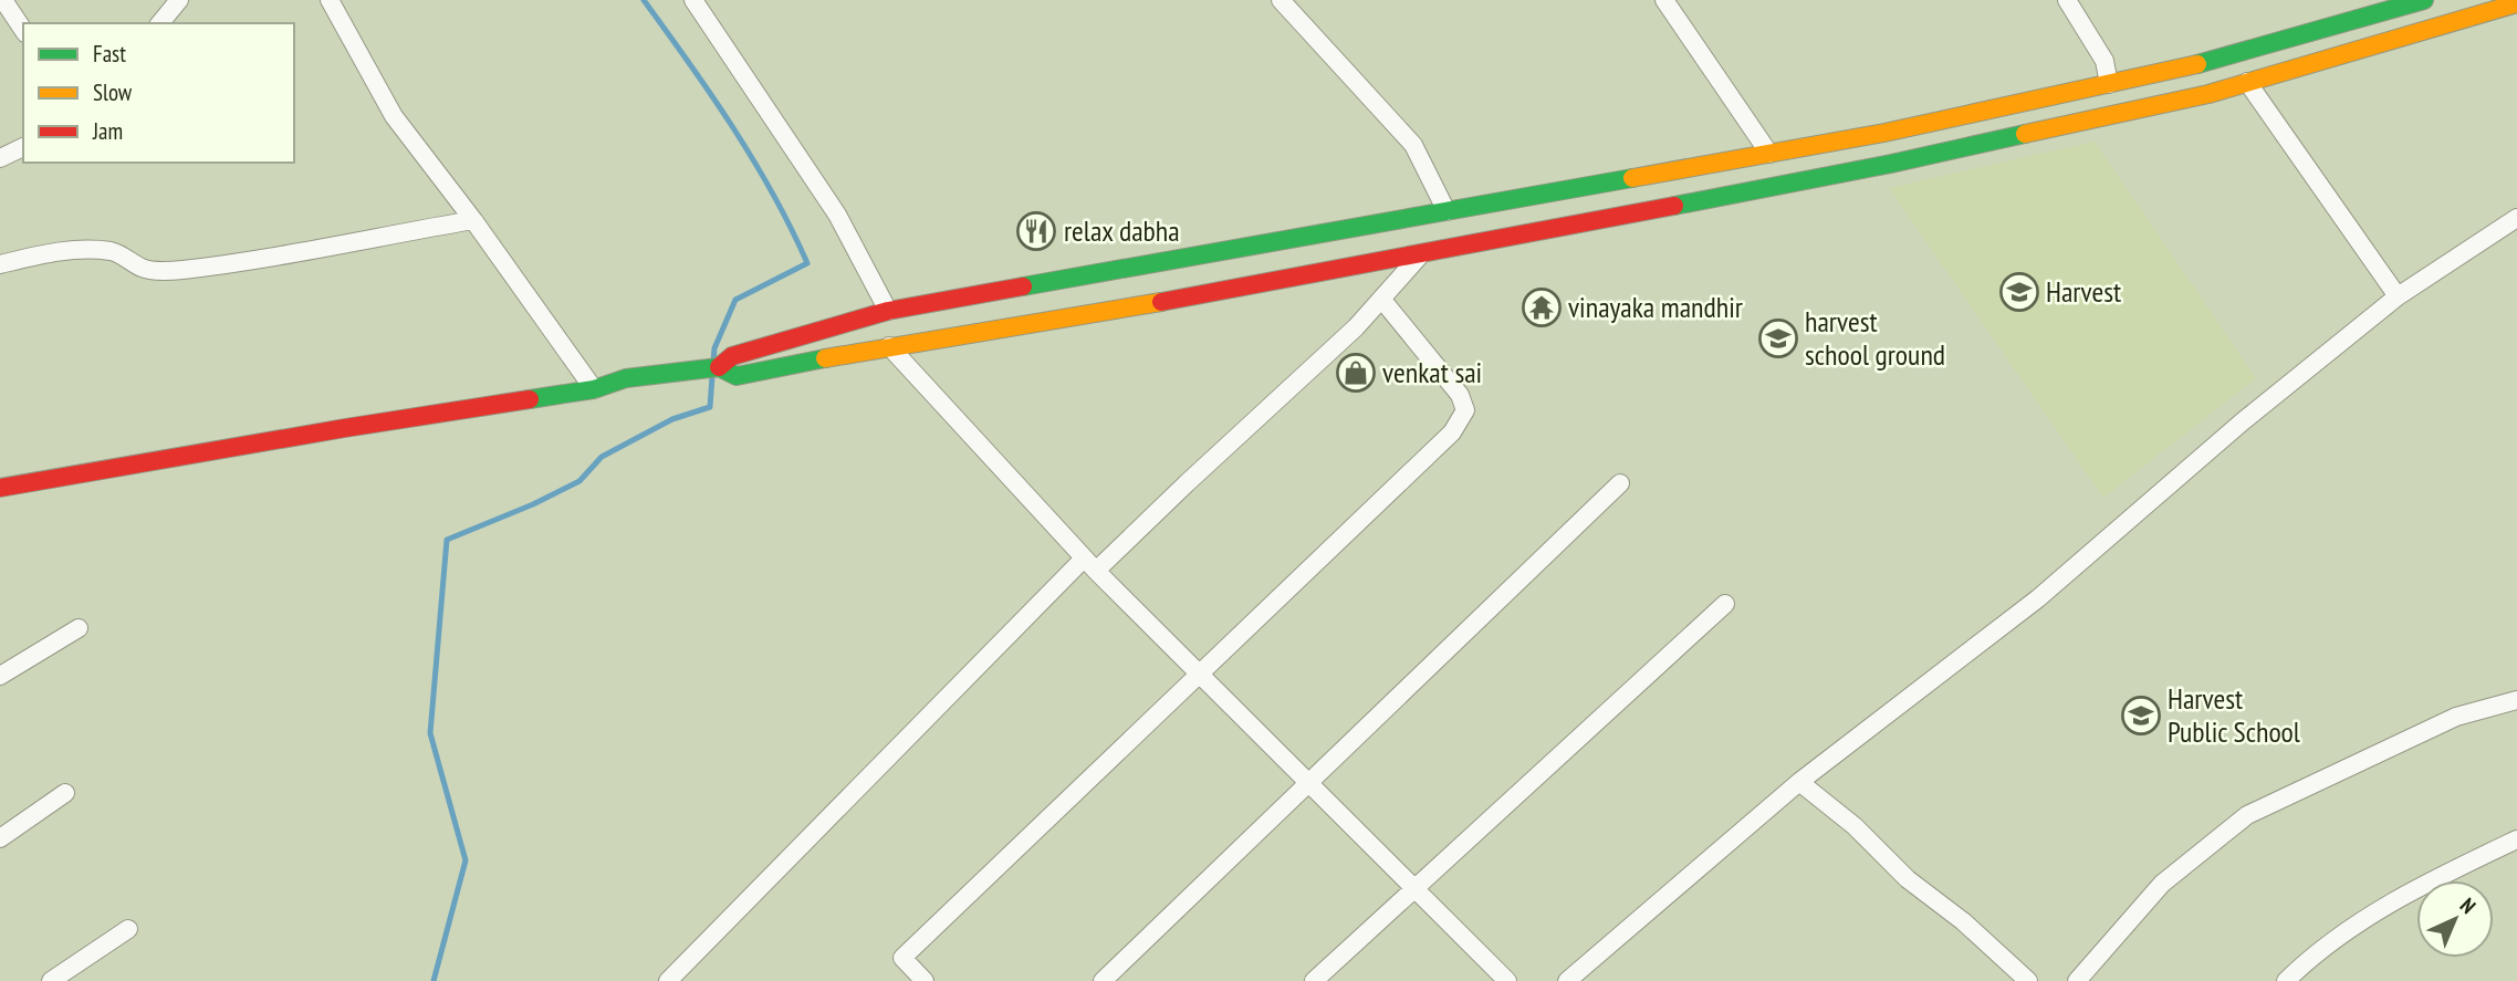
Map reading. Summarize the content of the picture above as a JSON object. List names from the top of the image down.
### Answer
{
  "places": {
    "restaurant": ["relax dabha"],
    "school or university": ["Harvest", "harvest school ground", "Harvest Public School"],
    "temple": ["vinayaka mandhir"],
    "shop": ["venkat sai"]
  },
  "legend": ["Fast", "Slow", "Jam"],
  "north": "top right"
}
